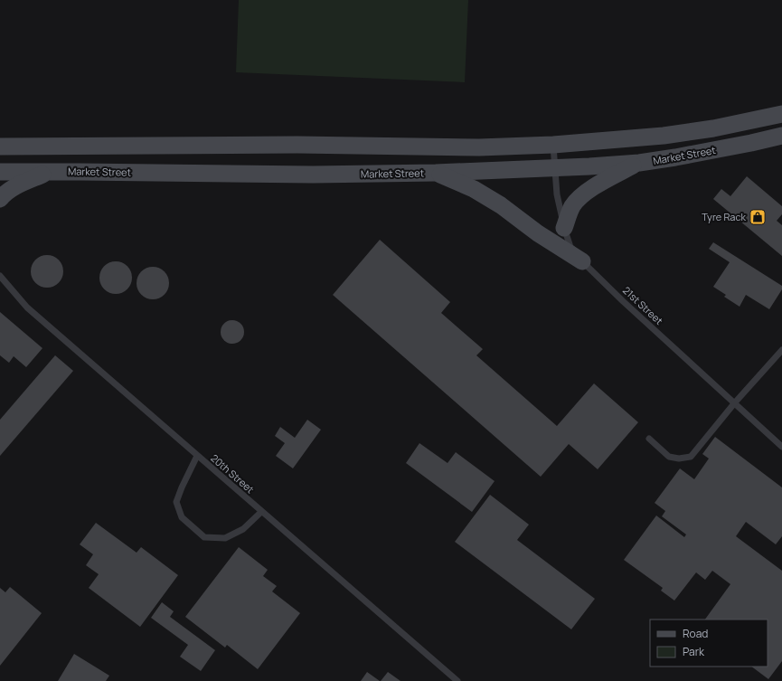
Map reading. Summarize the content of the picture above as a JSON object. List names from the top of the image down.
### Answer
{
  "streets": {
    "main road": ["Market Street"],
    "lane": ["21st Street", "20th Street"]
  },
  "crossings": [
    ["Market Street", "21st Street"]
  ],
  "places": {
    "shop": ["Tyre Rack"]
  },
  "legend": ["Road", "Park"]
}
